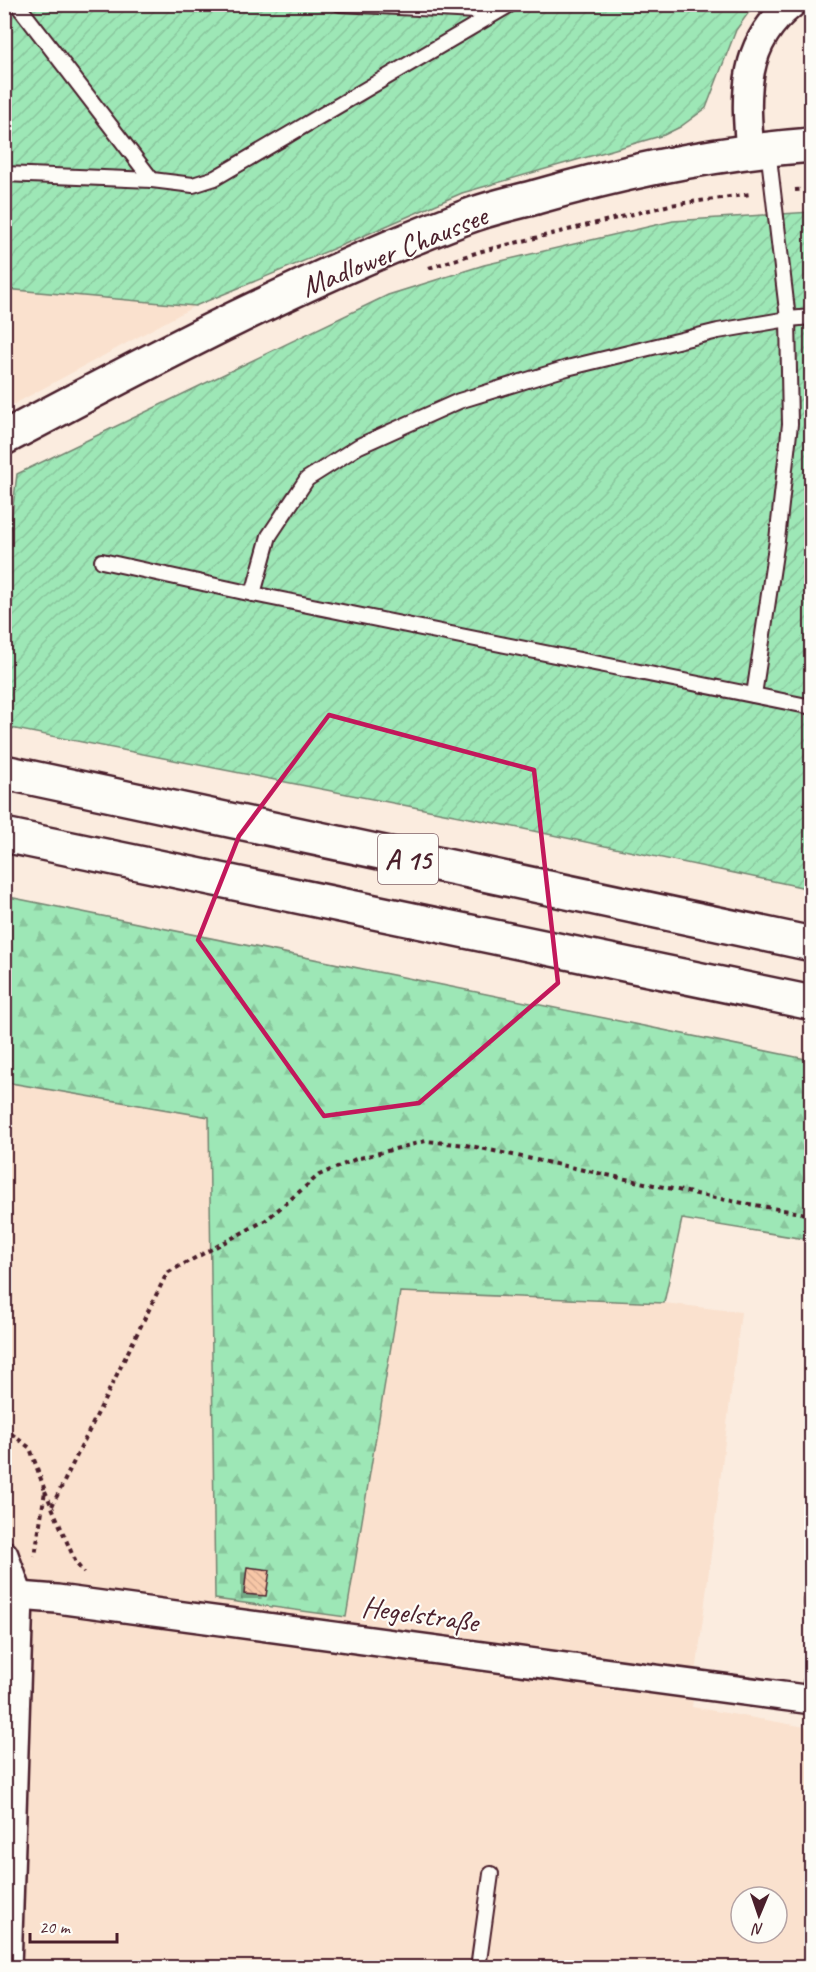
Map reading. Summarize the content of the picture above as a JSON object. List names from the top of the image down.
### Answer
{
  "streets": {
    "main road": ["Madlower Chaussee", "A 15"],
    "street": ["Hegelstraße"]
  },
  "scale_bar": "20 m",
  "north": "bottom"
}
